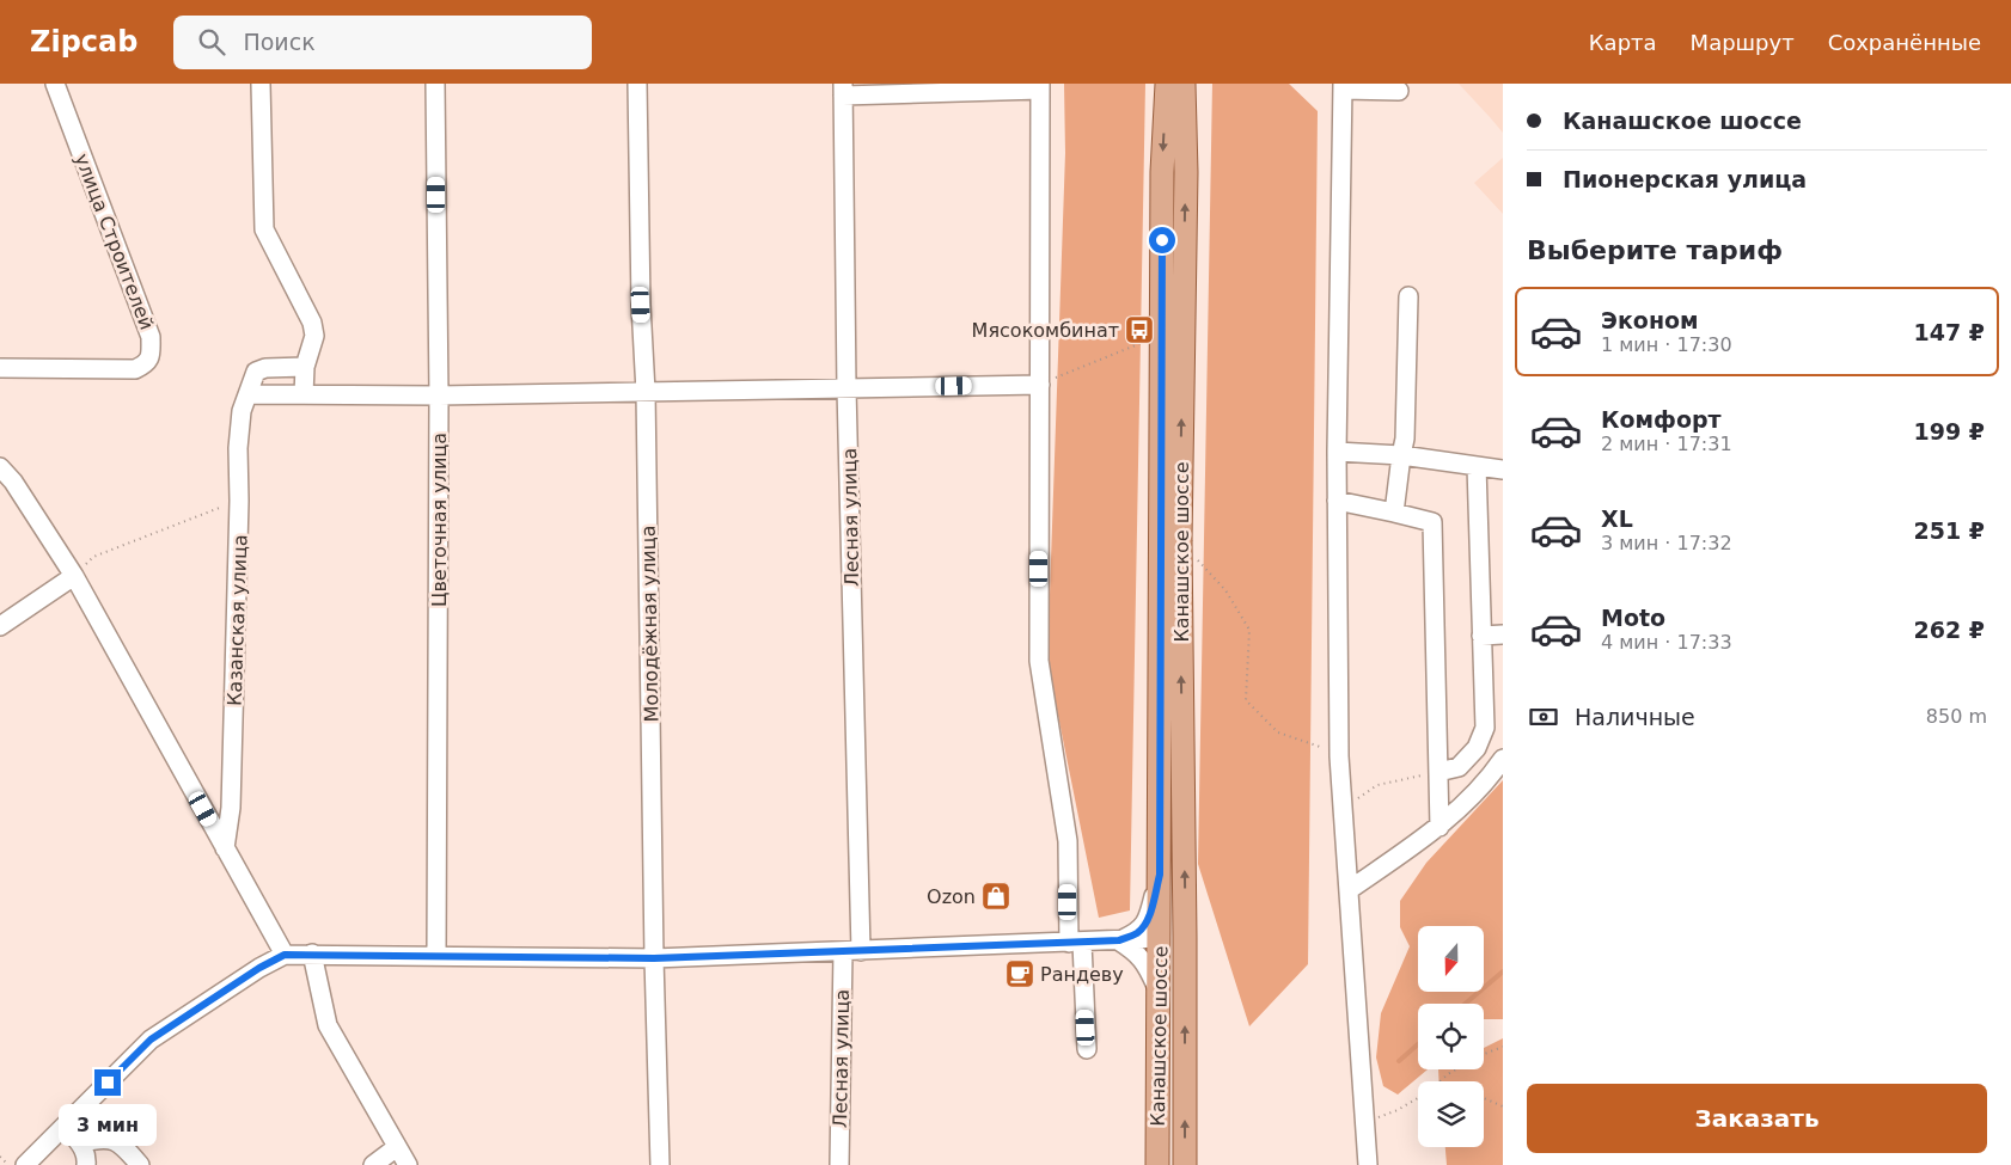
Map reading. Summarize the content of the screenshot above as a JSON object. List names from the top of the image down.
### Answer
{
  "streets": {
    "main road": ["Канашское шоссе"],
    "street": [
      "улица Строителей",
      "Лесная улица",
      "Цветочная улица",
      "Казанская улица",
      "Молодёжная улица"
    ]
  },
  "places": {
    "bus stop": ["Мясокомбинат"],
    "shop": ["Ozon"],
    "cafe": ["Рандеву"]
  },
  "north": "bottom",
  "page": {
    "header": "Zipcab",
    "search": "Поиск",
    "nav": ["Карта", "Маршрут", "Сохранённые"],
    "banner": ["Канашское шоссе", "Пионерская улица"],
    "heading": "Выберите тариф",
    "list": [
      {
        "name": "Эконом",
        "note": "1 мин · 17:30",
        "value": "147 ₽"
      },
      {
        "name": "Комфорт",
        "note": "2 мин · 17:31",
        "value": "199 ₽"
      },
      {
        "name": "XL",
        "note": "3 мин · 17:32",
        "value": "251 ₽"
      },
      {
        "name": "Moto",
        "note": "4 мин · 17:33",
        "value": "262 ₽"
      }
    ],
    "pay": ["Наличные", "850 m"],
    "buttons": "Заказать",
    "bubble": "3 мин"
  }
}
